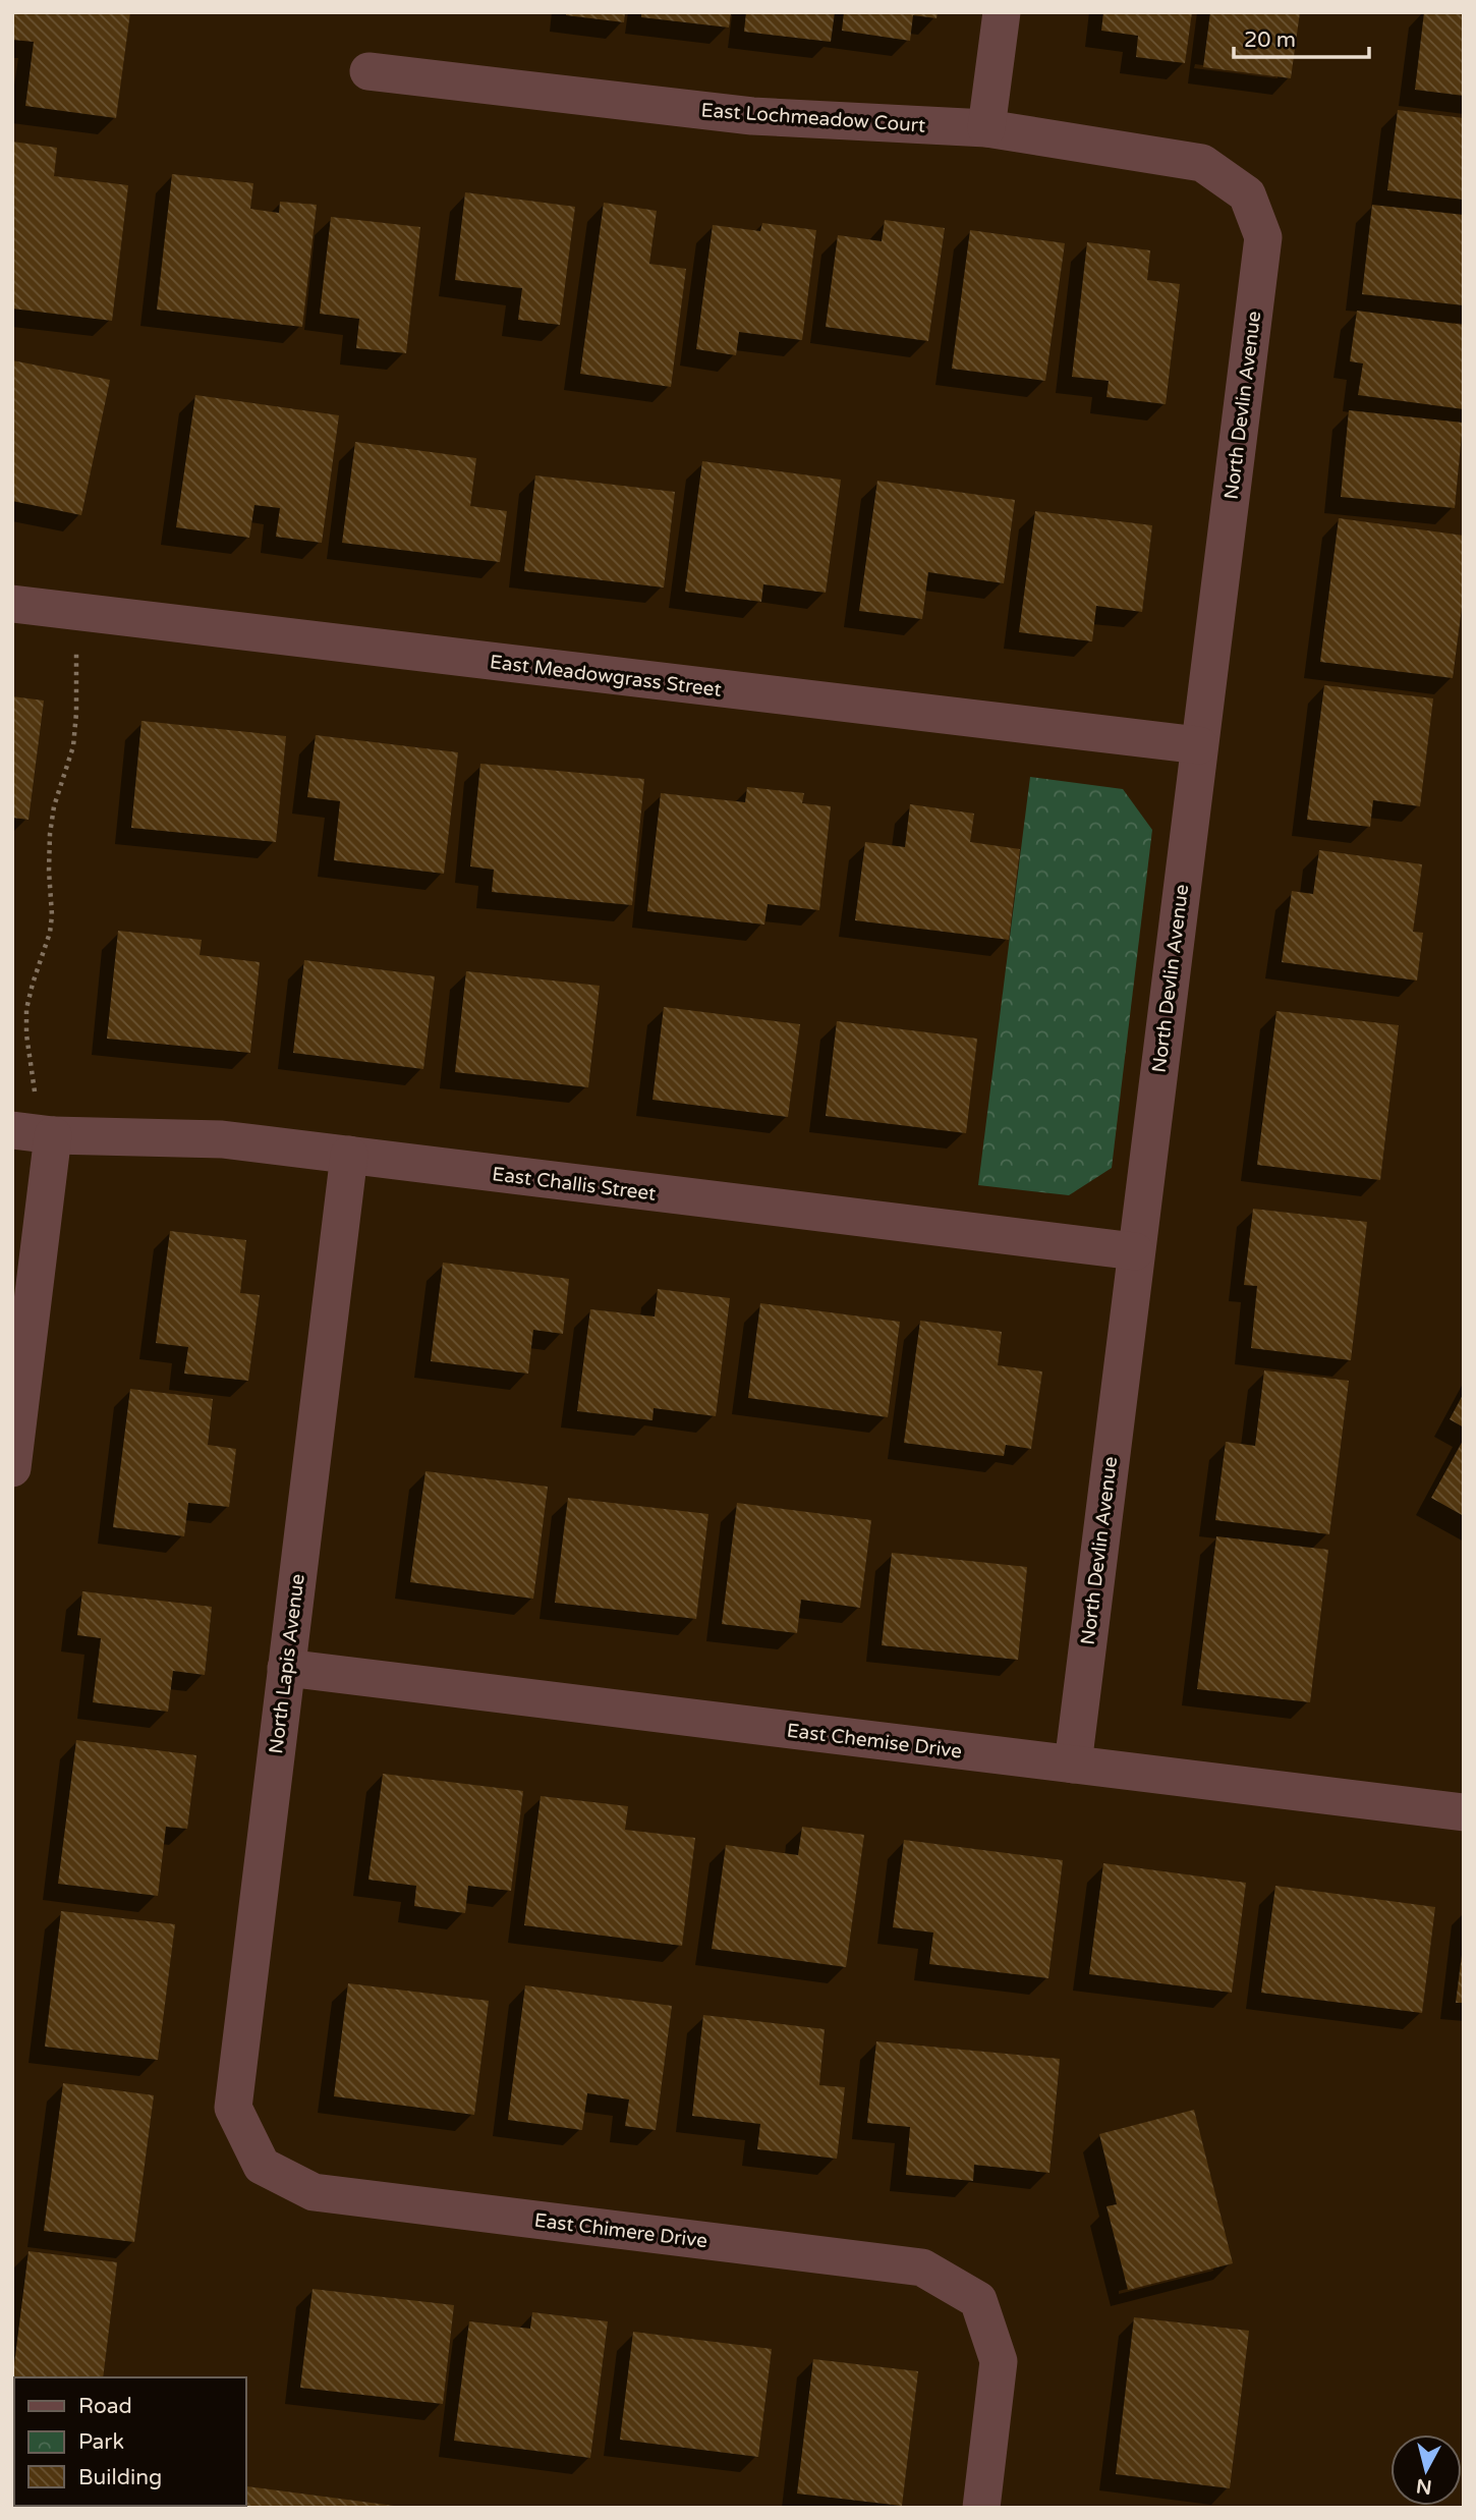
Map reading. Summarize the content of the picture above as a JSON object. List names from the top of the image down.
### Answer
{
  "streets": {
    "street": [
      "East Lochmeadow Court",
      "North Devlin Avenue",
      "East Meadowgrass Street",
      "East Challis Street",
      "North Lapis Avenue",
      "East Chemise Drive",
      "East Chimere Drive"
    ]
  },
  "crossings": [
    ["East Lochmeadow Court", "North Devlin Avenue"],
    ["North Devlin Avenue", "East Meadowgrass Street"],
    ["North Devlin Avenue", "East Challis Street"],
    ["North Devlin Avenue", "East Chemise Drive"],
    ["East Challis Street", "North Lapis Avenue"],
    ["North Lapis Avenue", "East Chemise Drive"],
    ["North Lapis Avenue", "East Chimere Drive"]
  ],
  "legend": ["Road", "Park", "Building"],
  "scale_bar": "20 m",
  "north": "bottom"
}
